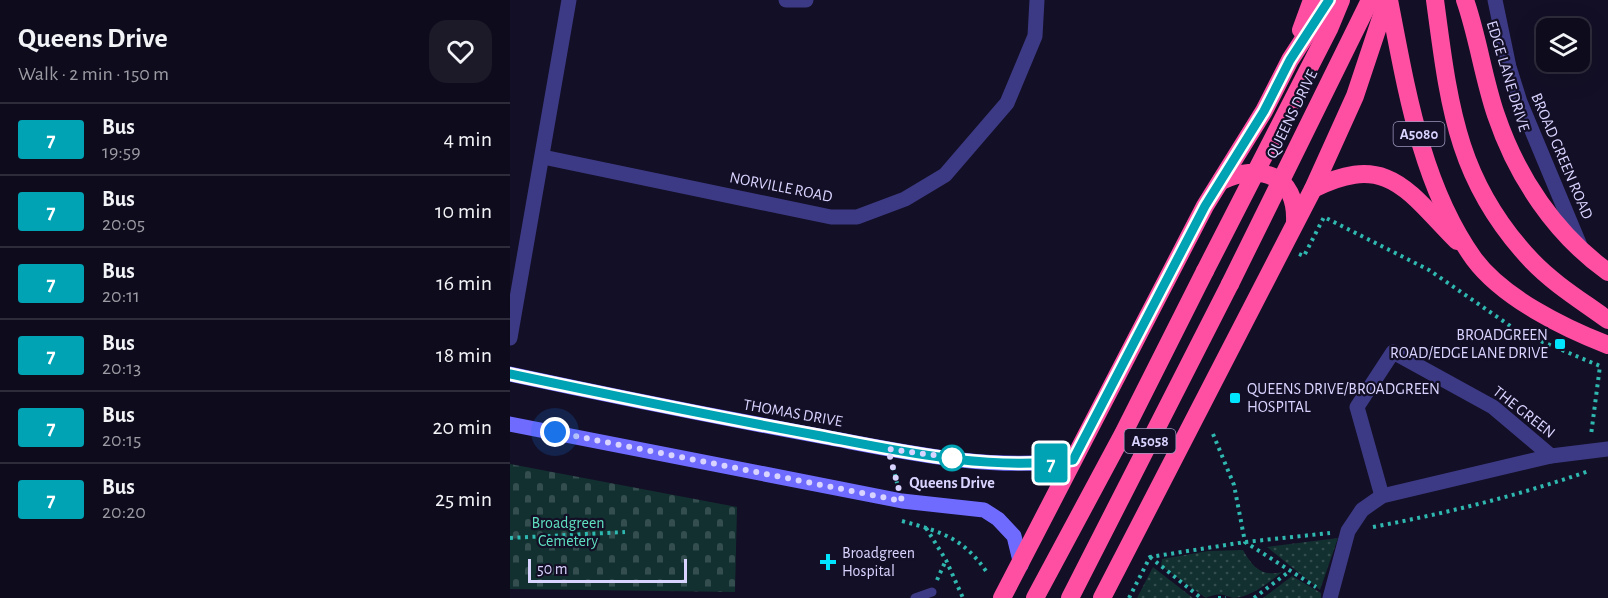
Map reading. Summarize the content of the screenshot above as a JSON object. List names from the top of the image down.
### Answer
{
  "streets": {
    "highway": [
      "EDGE LANE DRIVE",
      "QUEENS DRIVE",
      "A5080",
      "A5058"
    ],
    "street": [
      "BROAD GREEN ROAD",
      "NORVILLE ROAD",
      "THE GREEN",
      "THOMAS DRIVE"
    ]
  },
  "crossings": [
    ["EDGE LANE DRIVE", "BROAD GREEN ROAD"]
  ],
  "parks": ["Broadgreen Cemetery"],
  "places": {
    "transit": ["BROADGREEN ROAD/EDGE LANE DRIVE", "QUEENS DRIVE/BROADGREEN HOSPITAL"],
    "other": ["Queens Drive"],
    "health": ["Broadgreen Hospital"]
  },
  "lines": ["bus line 7"],
  "scale_bar": "50 m",
  "page": {
    "heading": ["Queens Drive", "Walk · 2 min · 150 m"],
    "on_map": "7",
    "list": [
      {
        "mark": "7",
        "name": "Bus",
        "note": "19:59",
        "value": "4 min"
      },
      {
        "mark": "7",
        "name": "Bus",
        "note": "20:05",
        "value": "10 min"
      },
      {
        "mark": "7",
        "name": "Bus",
        "note": "20:11",
        "value": "16 min"
      },
      {
        "mark": "7",
        "name": "Bus",
        "note": "20:13",
        "value": "18 min"
      },
      {
        "mark": "7",
        "name": "Bus",
        "note": "20:15",
        "value": "20 min"
      },
      {
        "mark": "7",
        "name": "Bus",
        "note": "20:20",
        "value": "25 min"
      }
    ],
    "scale": "50 m"
  }
}
